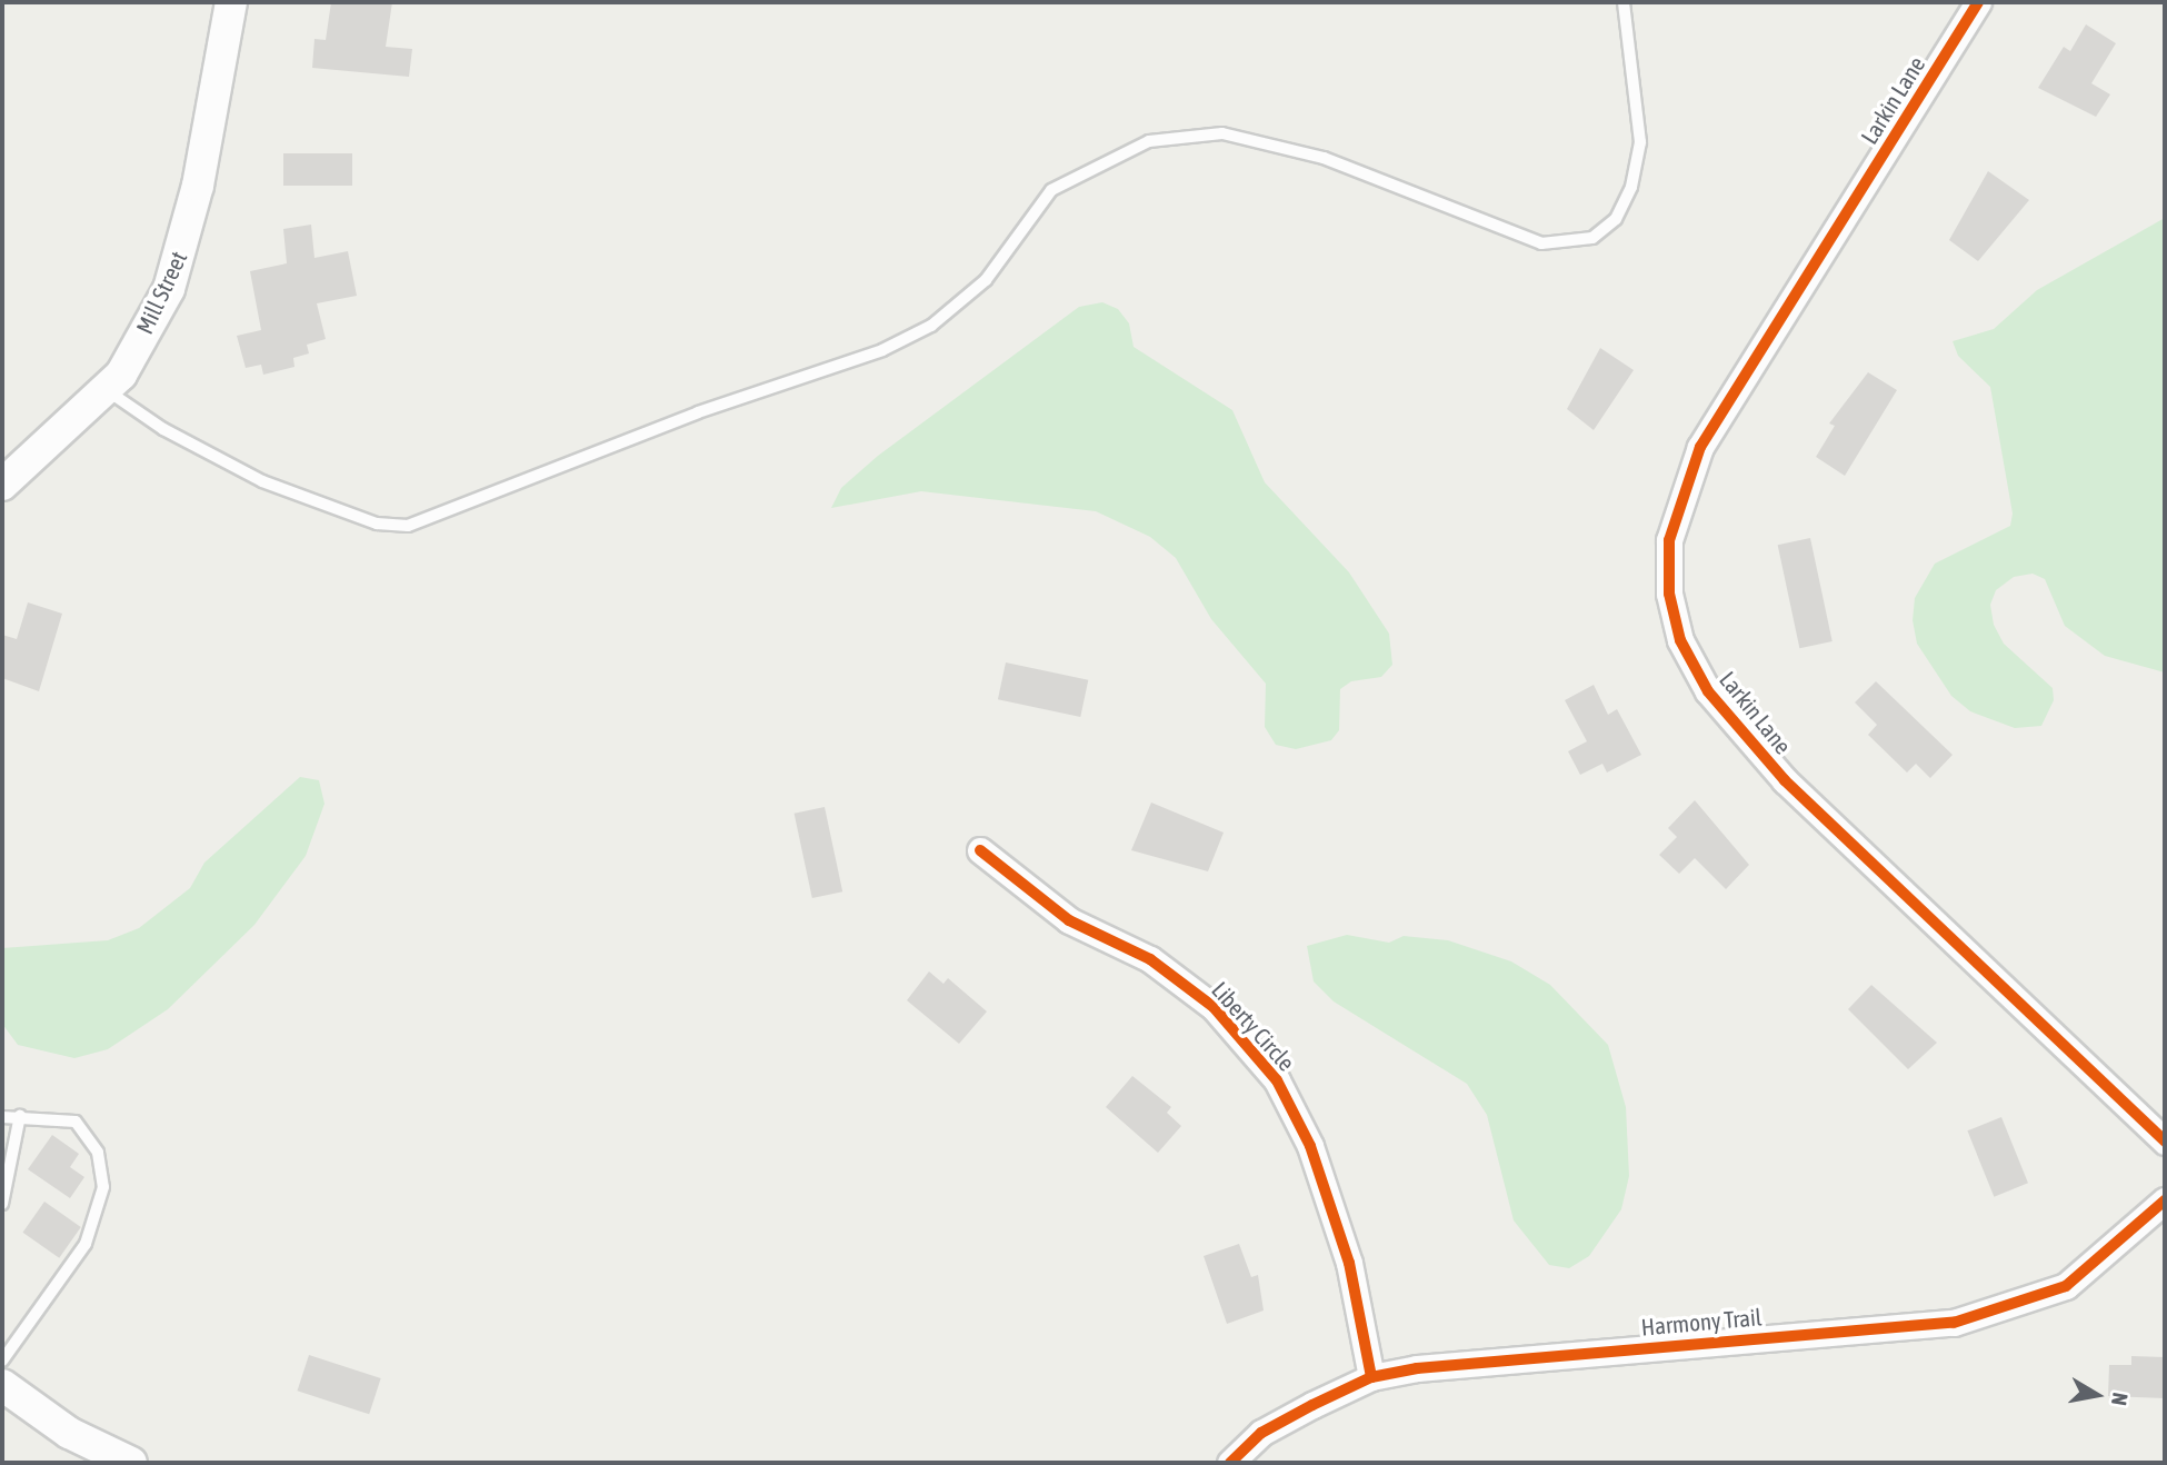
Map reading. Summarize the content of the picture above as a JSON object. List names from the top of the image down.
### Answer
{
  "streets": {
    "street": [
      "Larkin Lane",
      "Mill Street",
      "Liberty Circle",
      "Harmony Trail"
    ]
  },
  "crossings": [
    ["Liberty Circle", "Harmony Trail"]
  ],
  "north": "right"
}
